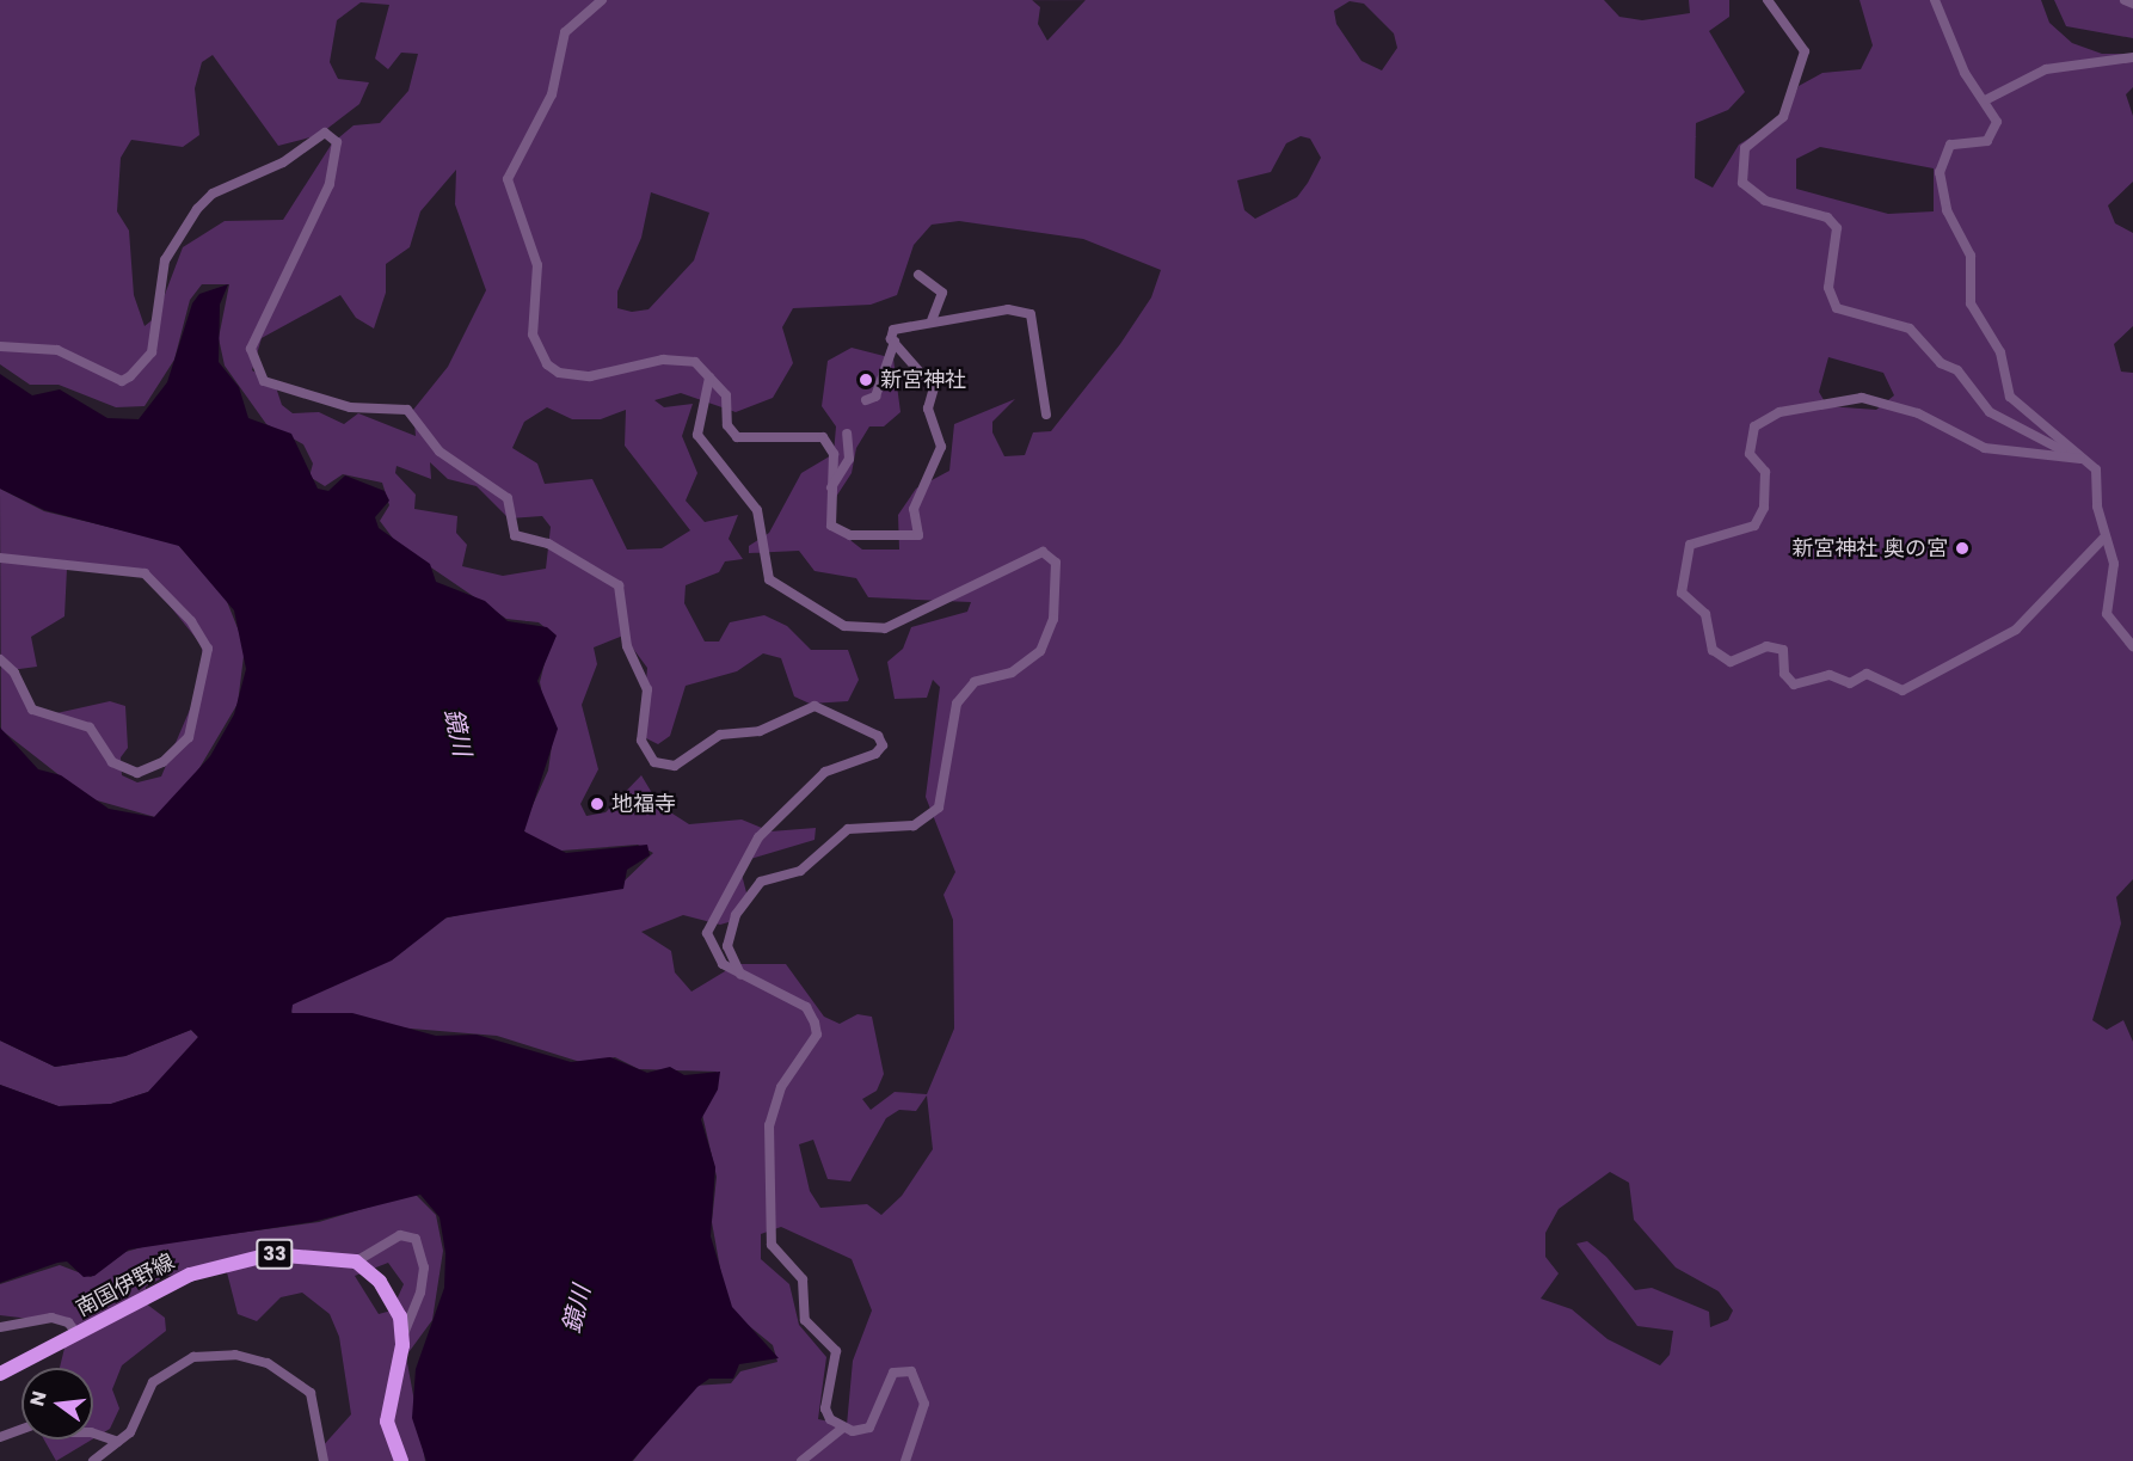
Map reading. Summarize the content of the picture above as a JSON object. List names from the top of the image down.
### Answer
{
  "streets": {
    "main road": ["33", "南国伊野線"]
  },
  "water": ["鏡川"],
  "places": ["新宮神社", "新宮神社 奥の宮", "地福寺"],
  "north": "left"
}
